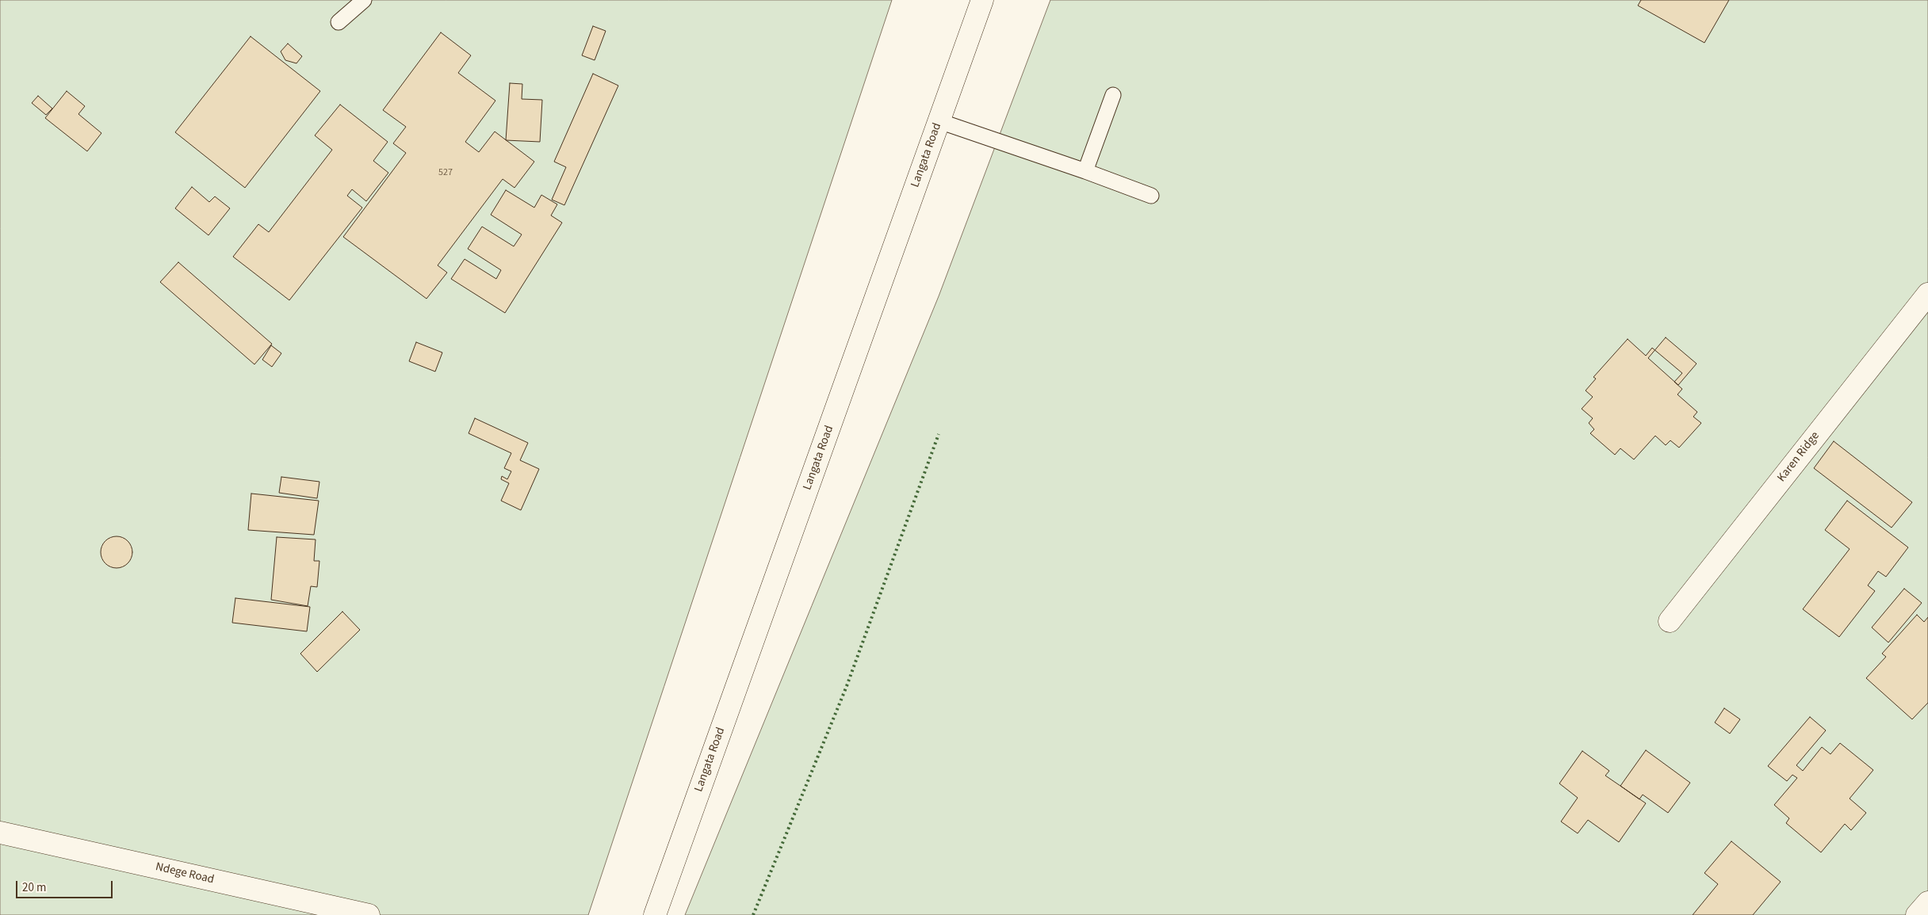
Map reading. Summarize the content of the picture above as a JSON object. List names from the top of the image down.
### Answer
{
  "streets": {
    "main road": ["Langata Road", "Karen Ridge", "Ndege Road"]
  },
  "house_numbers": ["527"],
  "scale_bar": "20 m"
}
